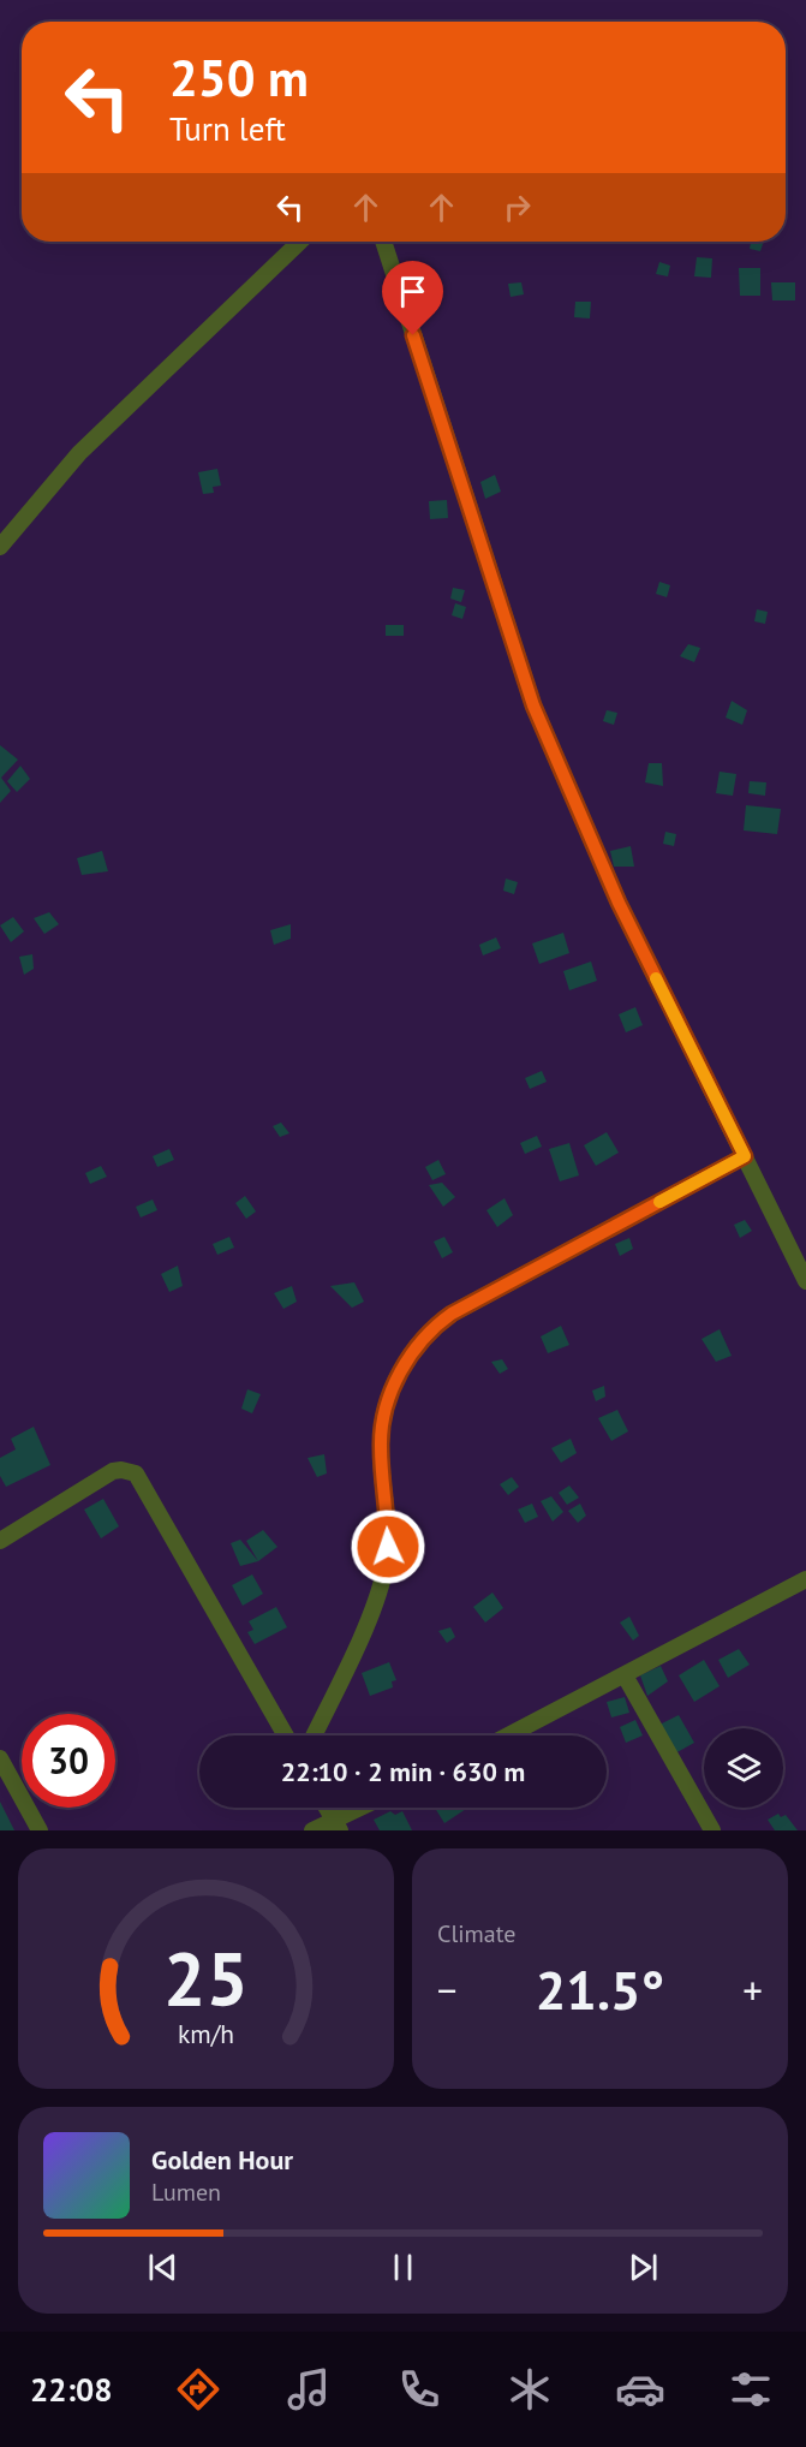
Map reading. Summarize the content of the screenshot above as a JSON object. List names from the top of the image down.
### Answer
{
  "page": {
    "turn": ["250 m", "Turn left"],
    "limit": "30",
    "trip": "22:10 · 2 min · 630 m",
    "tile": "Climate",
    "heat": ["−", "21.5°", "+"],
    "song": ["Golden Hour", "Lumen"],
    "tabs": "22:08",
    "gauge": ["25", "km/h"]
  }
}
